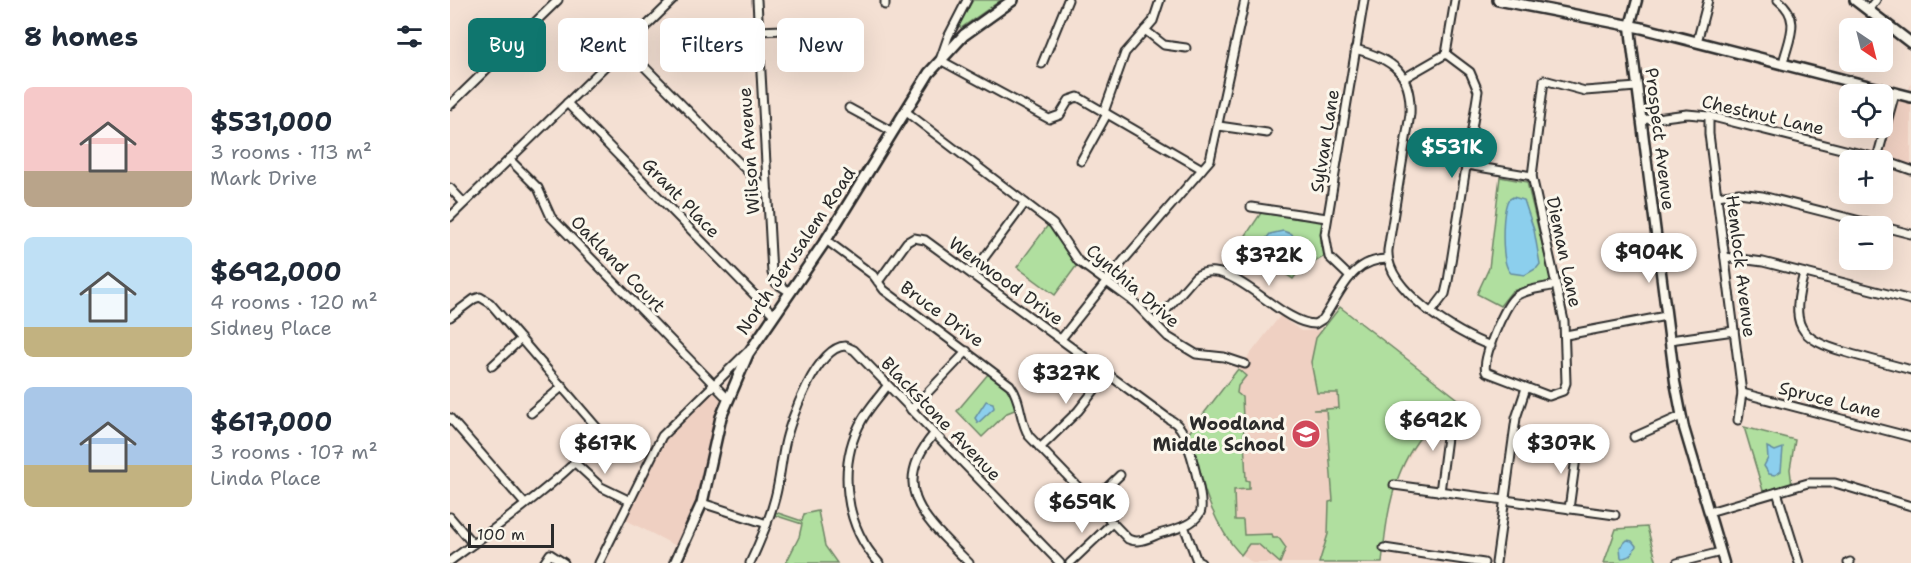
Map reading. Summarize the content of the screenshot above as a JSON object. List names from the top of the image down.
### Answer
{
  "streets": {
    "main road": ["North Jerusalem Road"],
    "street": [
      "Chestnut Lane",
      "Prospect Avenue",
      "Sylvan Lane",
      "Wilson Avenue",
      "Grant Place",
      "Dieman Lane",
      "Oakland Court",
      "Hemlock Avenue",
      "Wenwood Drive",
      "Cynthia Drive",
      "Bruce Drive",
      "Spruce Lane",
      "Blackstone Avenue"
    ]
  },
  "crossings": [
    ["Chestnut Lane", "Prospect Avenue"],
    ["Chestnut Lane", "Hemlock Avenue"],
    ["Prospect Avenue", "Dieman Lane"],
    ["Wilson Avenue", "North Jerusalem Road"],
    ["Grant Place", "North Jerusalem Road"],
    ["North Jerusalem Road", "Oakland Court"],
    ["North Jerusalem Road", "Cynthia Drive"],
    ["North Jerusalem Road", "Bruce Drive"],
    ["Hemlock Avenue", "Spruce Lane"],
    ["Wenwood Drive", "Bruce Drive"]
  ],
  "places": {
    "school or university": ["Woodland Middle School"]
  },
  "scale_bar": "100 m",
  "north": "bottom right",
  "page": {
    "heading": "8 homes",
    "map_buttons": ["+", "−"],
    "chip": [
      "Buy",
      "Rent",
      "Filters",
      "New"
    ],
    "list": [
      {
        "name": "$531,000",
        "note": "3 rooms · 113 m² · Mark Drive"
      },
      {
        "name": "$692,000",
        "note": "4 rooms · 120 m² · Sidney Place"
      },
      {
        "name": "$617,000",
        "note": "3 rooms · 107 m² · Linda Place"
      }
    ],
    "price": [
      "$531K",
      "$904K",
      "$372K",
      "$327K",
      "$692K",
      "$617K",
      "$307K",
      "$659K"
    ],
    "scale": "100 m"
  }
}
